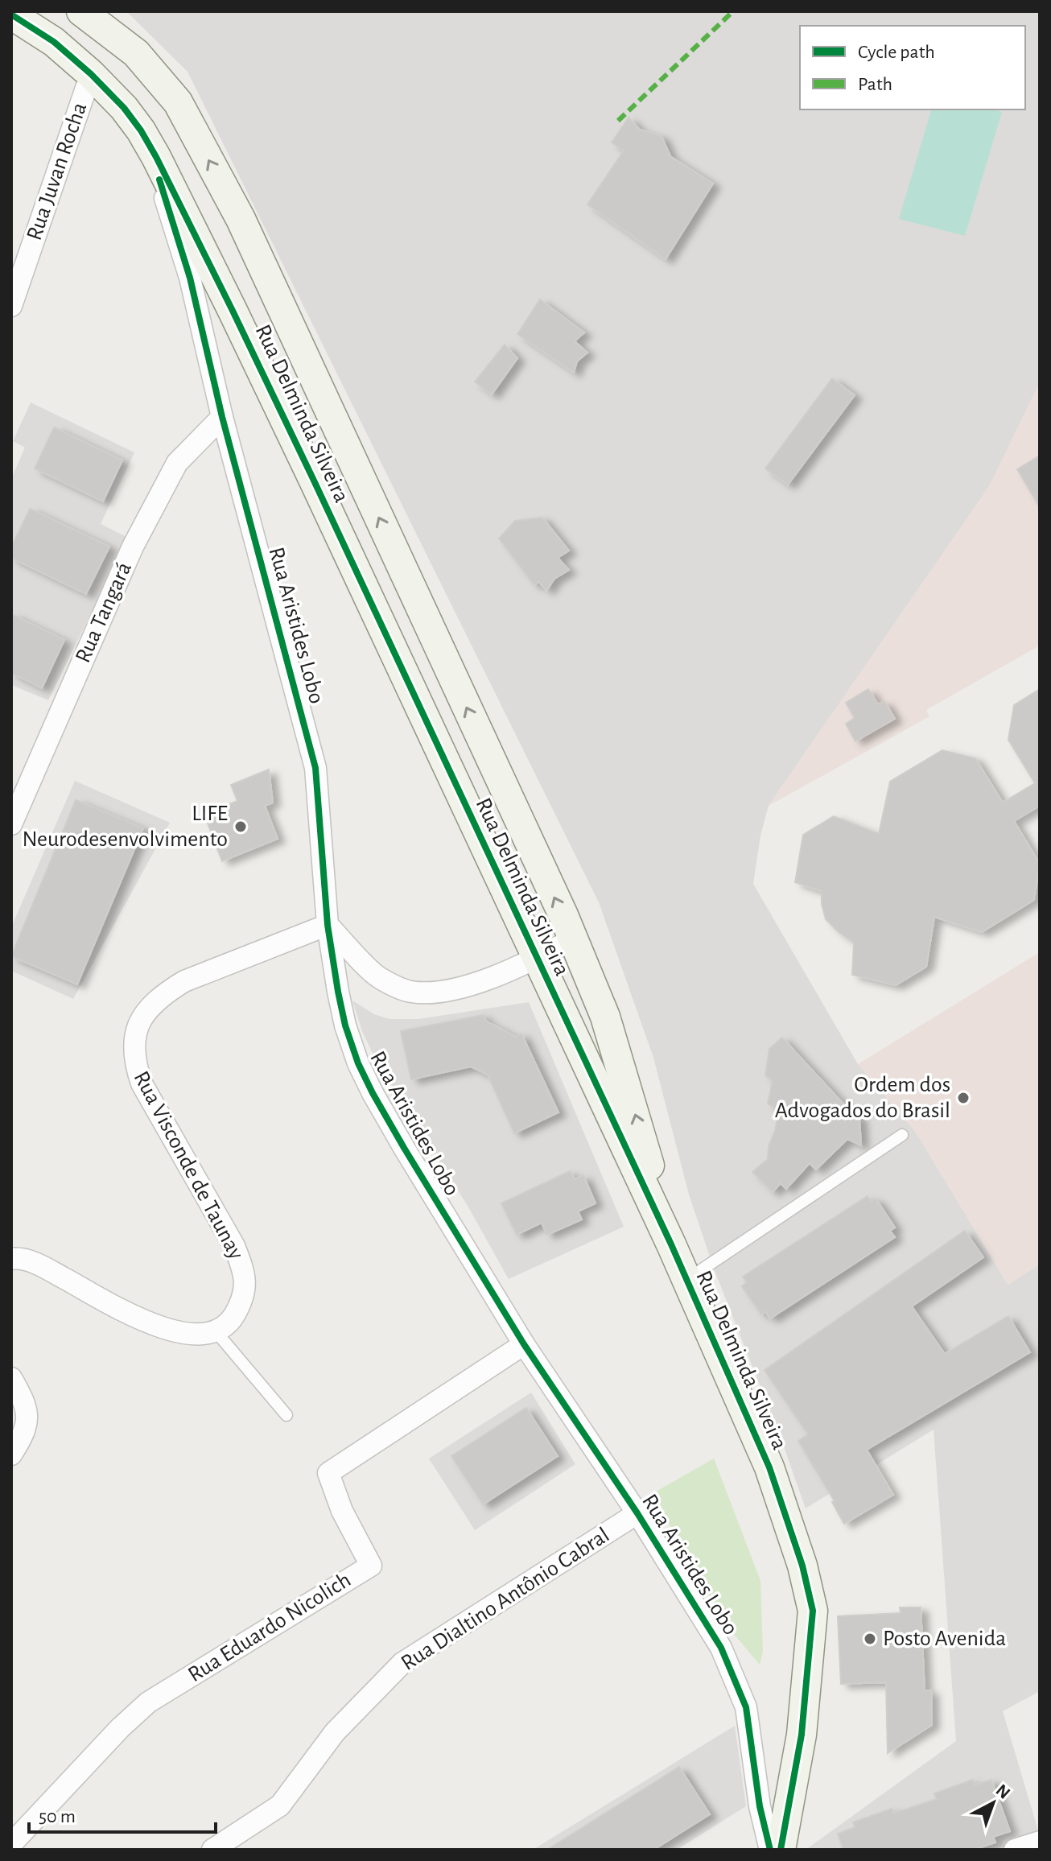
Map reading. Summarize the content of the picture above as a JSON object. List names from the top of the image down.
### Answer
{
  "streets": {
    "main road": ["Rua Delminda Silveira"],
    "street": [
      "Rua Juvan Rocha",
      "Rua Tangará",
      "Rua Aristides Lobo",
      "Rua Visconde de Taunay",
      "Rua Dialtino Antônio Cabral",
      "Rua Eduardo Nicolich"
    ]
  },
  "crossings": [
    ["Rua Juvan Rocha", "Rua Delminda Silveira"],
    ["Rua Delminda Silveira", "Rua Aristides Lobo"],
    ["Rua Tangará", "Rua Aristides Lobo"],
    ["Rua Aristides Lobo", "Rua Visconde de Taunay"],
    ["Rua Aristides Lobo", "Rua Dialtino Antônio Cabral"],
    ["Rua Aristides Lobo", "Rua Eduardo Nicolich"]
  ],
  "places": ["LIFE Neurodesenvolvimento", "Ordem dos Advogados do Brasil", "Posto Avenida"],
  "legend": ["Cycle path", "Path"],
  "scale_bar": "50 m",
  "north": "top right"
}
